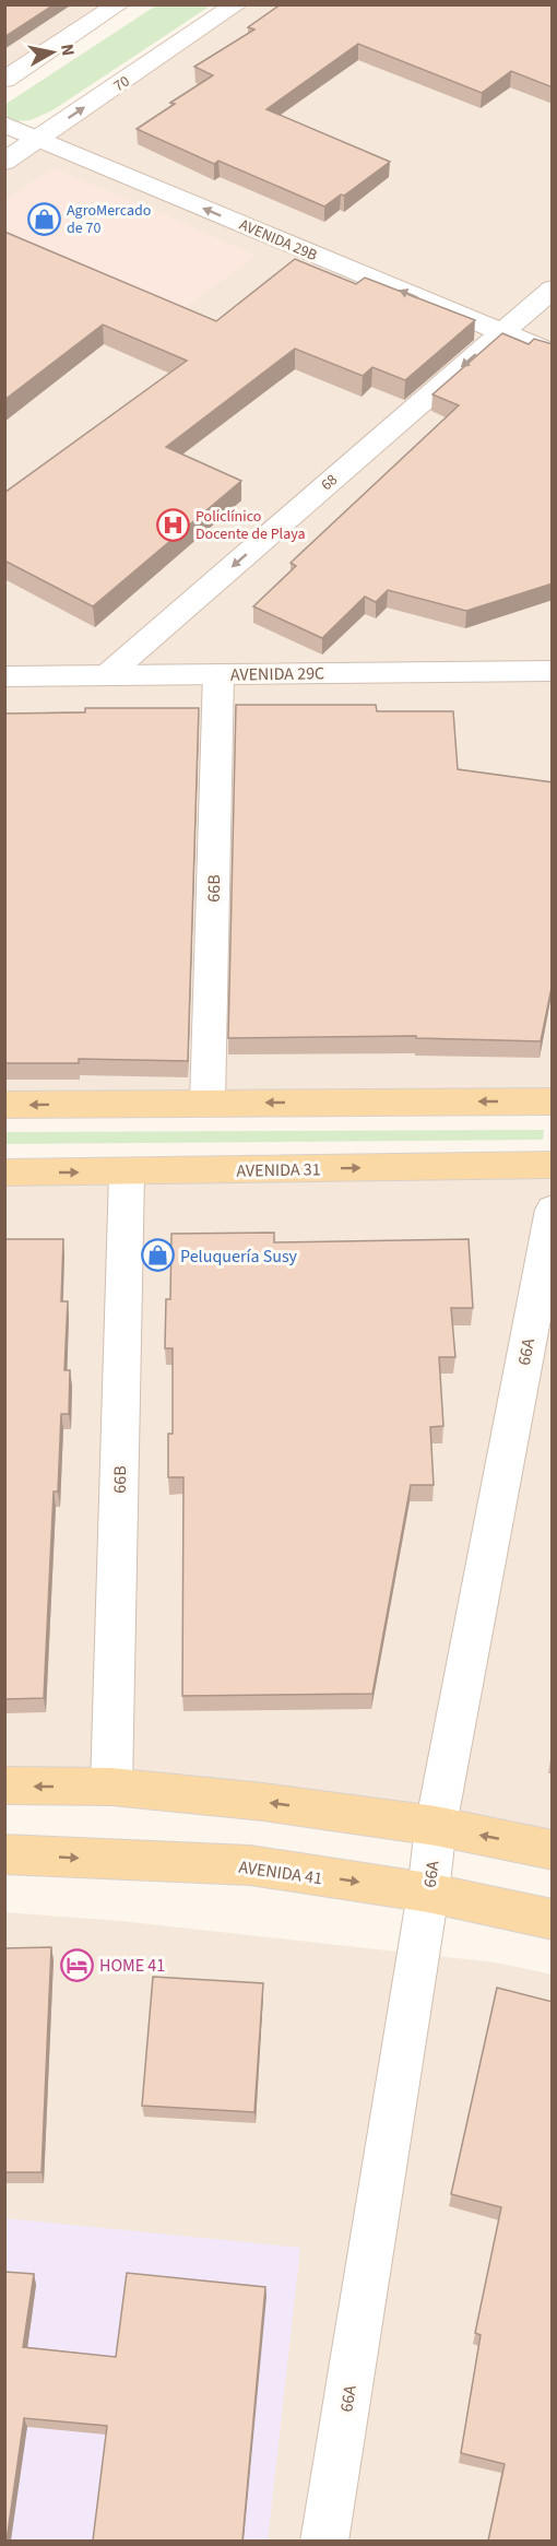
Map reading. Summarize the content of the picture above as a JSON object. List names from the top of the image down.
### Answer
{
  "streets": {
    "main road": ["AVENIDA 31", "AVENIDA 41"],
    "street": [
      "70",
      "AVENIDA 29B",
      "68",
      "AVENIDA 29C",
      "66B",
      "66A"
    ]
  },
  "crossings": [
    ["70", "AVENIDA 29B"],
    ["AVENIDA 29B", "68"],
    ["68", "AVENIDA 29C"],
    ["AVENIDA 29C", "66B"],
    ["66B", "AVENIDA 31"],
    ["66A", "AVENIDA 41"]
  ],
  "one_way": ["AVENIDA 29B", "68"],
  "places": {
    "shop": ["AgroMercado de 70", "Peluquería Susy"],
    "hospital": ["Policlínico Docente de Playa"],
    "hotel": ["HOME 41"]
  },
  "north": "right"
}
